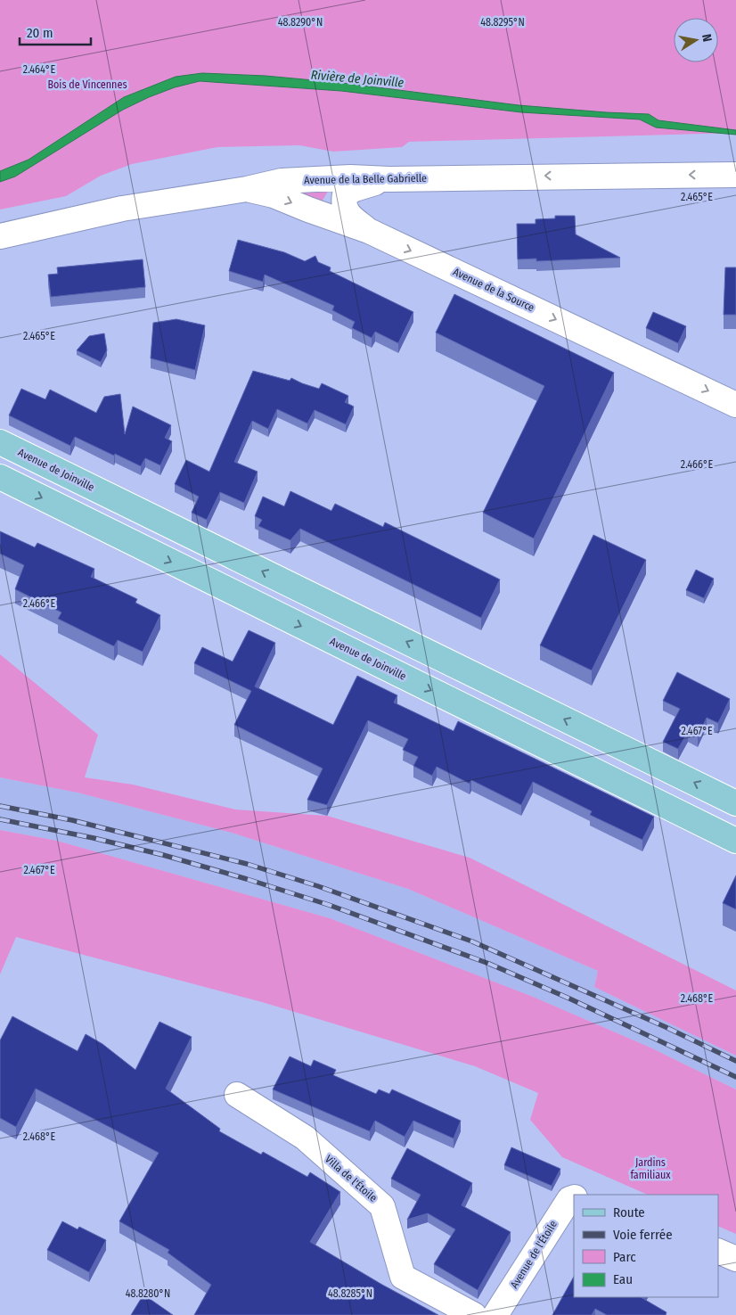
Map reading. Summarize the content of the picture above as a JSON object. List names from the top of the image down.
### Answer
{
  "streets": {
    "main road": ["Avenue de Joinville"],
    "street": [
      "Avenue de la Belle Gabrielle",
      "Avenue de la Source",
      "Villa de l'Étoile",
      "Avenue de l'Étoile"
    ]
  },
  "crossings": [
    ["Avenue de la Belle Gabrielle", "Avenue de la Source"]
  ],
  "one_way": ["Avenue de la Belle Gabrielle", "Avenue de la Source"],
  "water": ["Rivière de Joinville"],
  "parks": ["Bois de Vincennes", "Jardins familiaux"],
  "legend": [
    "Route",
    "Voie ferrée",
    "Parc",
    "Eau"
  ],
  "scale_bar": "20 m",
  "north": "right",
  "coordinates": [
    "48.8290°N",
    "48.8295°N",
    "2.464°E",
    "2.465°E",
    "2.466°E",
    "2.467°E",
    "2.468°E",
    "48.8280°N",
    "48.8285°N"
  ]
}
